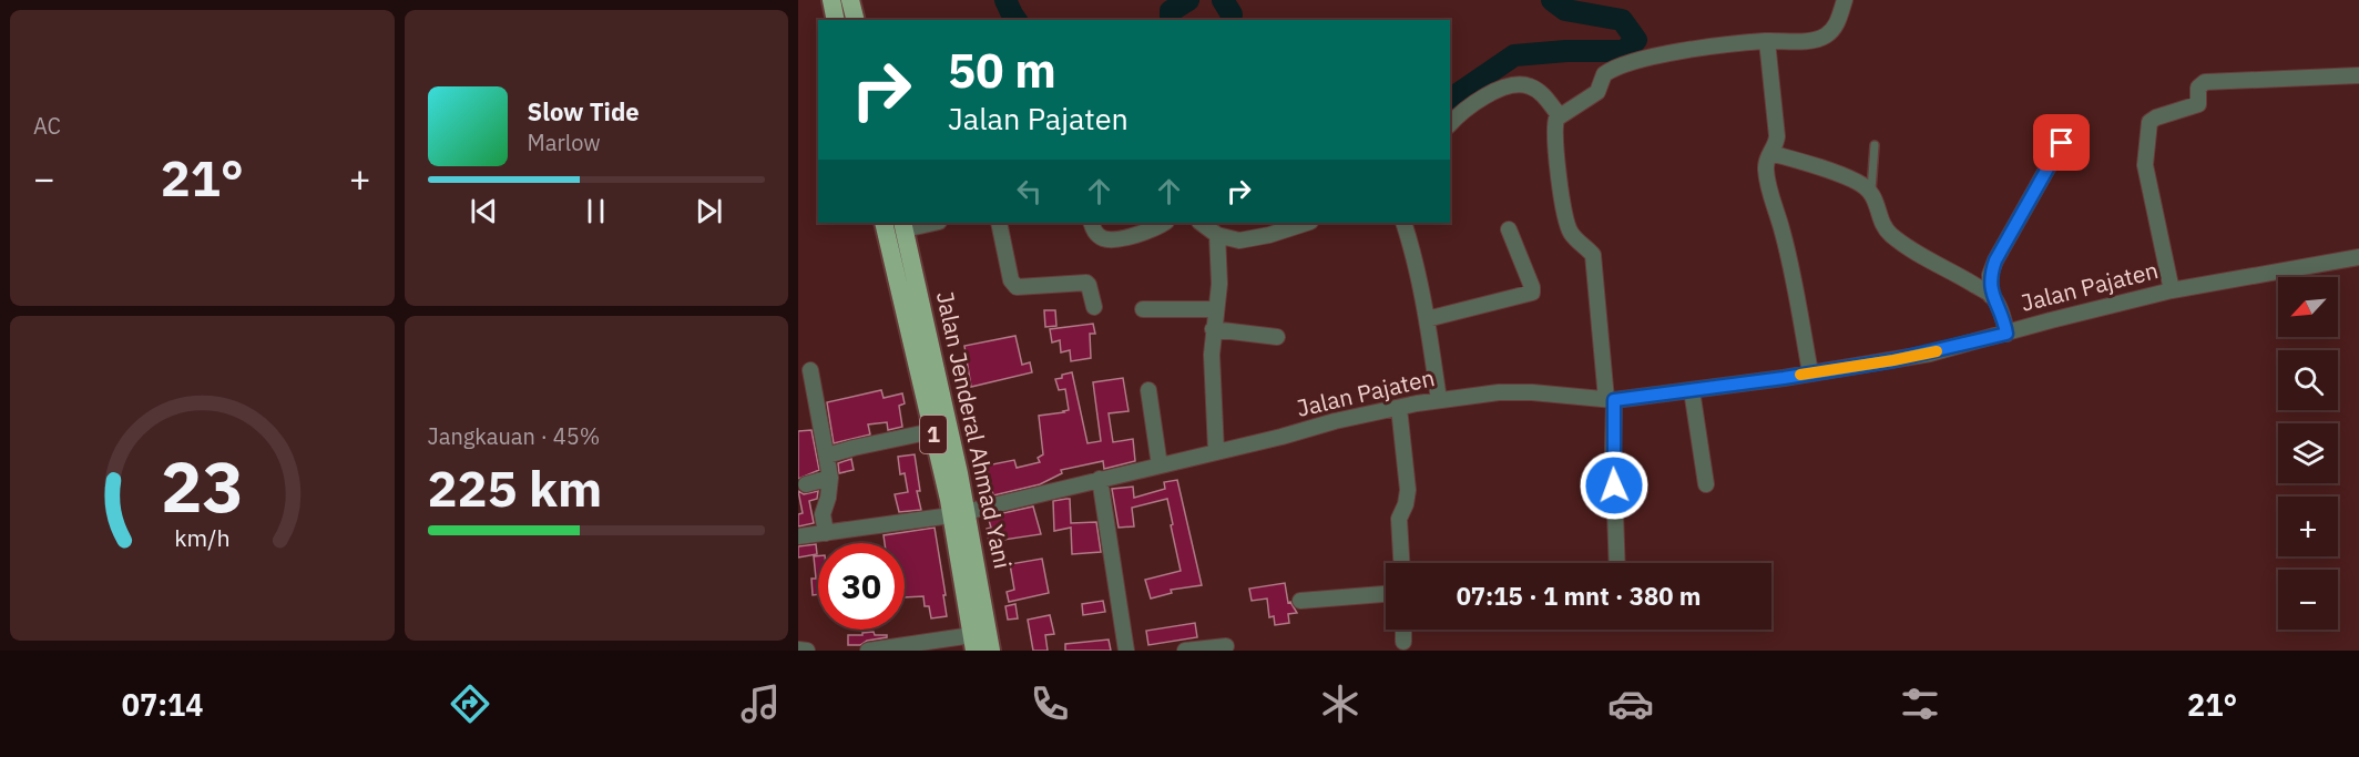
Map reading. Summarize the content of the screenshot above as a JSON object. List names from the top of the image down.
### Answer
{
  "streets": {
    "highway": ["Jalan Jenderal Ahmad Yani", "1"],
    "street": ["Jalan Pajaten"]
  },
  "crossings": [
    ["Jalan Pajaten", "Jalan Jenderal Ahmad Yani"]
  ],
  "north": "bottom left",
  "page": {
    "tile": [
      "AC",
      ["Jangkauan · 45%", "225 km"]
    ],
    "turn": ["50 m", "Jalan Pajaten"],
    "song": ["Slow Tide", "Marlow"],
    "heat": ["−", "21°", "+"],
    "map_buttons": ["+", "−"],
    "limit": "30",
    "trip": "07:15 · 1 mnt · 380 m",
    "tabs": ["07:14", "21°"],
    "gauge": ["23", "km/h"]
  }
}
